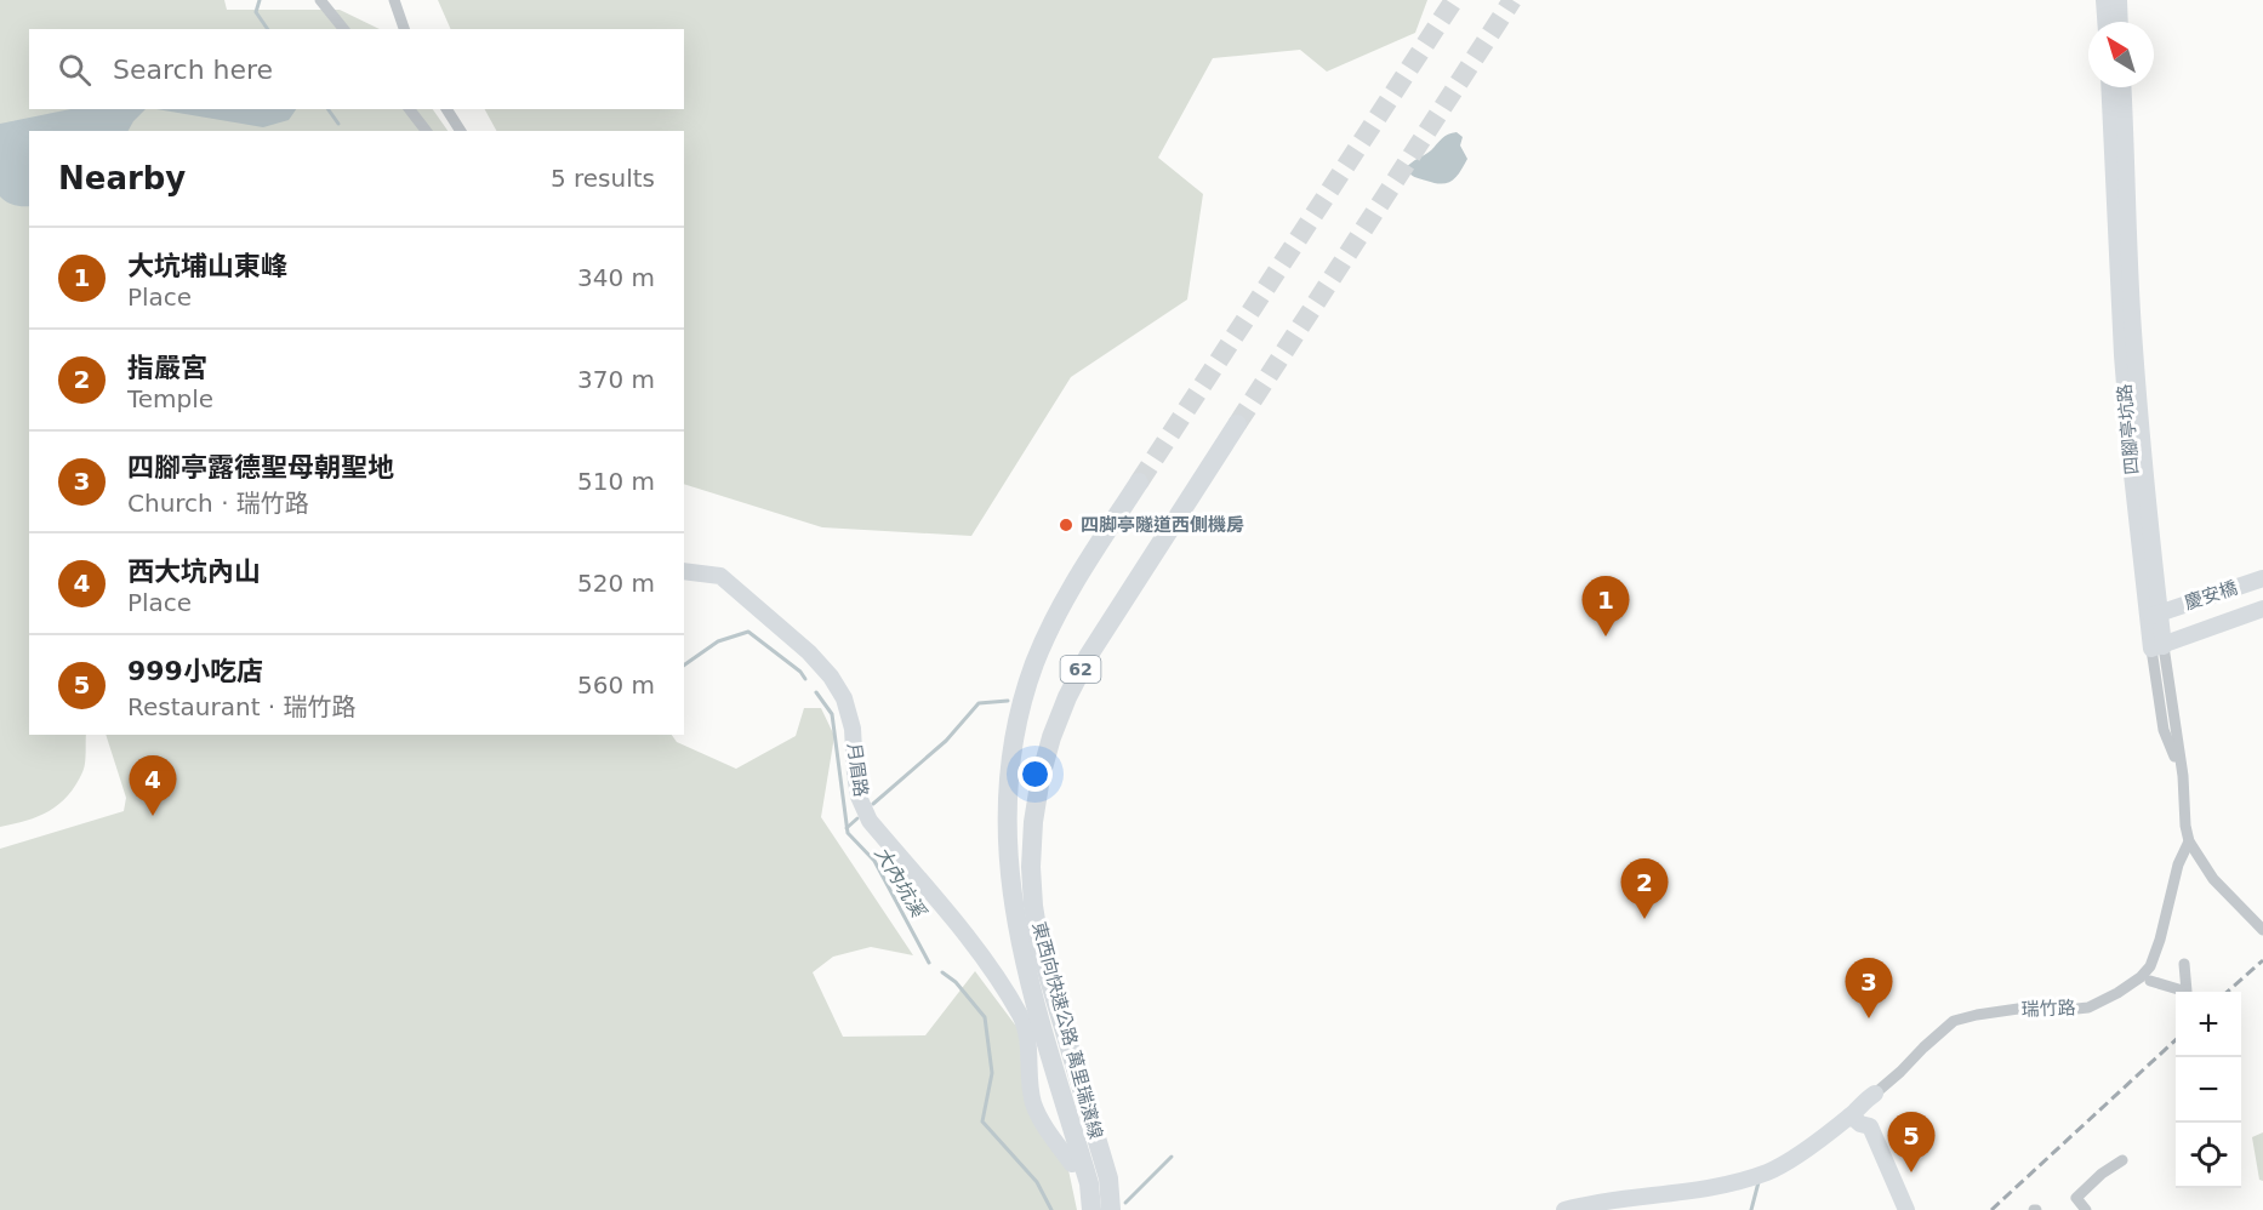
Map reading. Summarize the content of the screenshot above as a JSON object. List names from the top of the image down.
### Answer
{
  "streets": {
    "highway": ["62", "東西向快速公路 萬里瑞濱線"],
    "street": [
      "四腳亭坑路",
      "慶安橋",
      "月眉路",
      "瑞竹路"
    ]
  },
  "crossings": [
    ["四腳亭坑路", "慶安橋"],
    ["四腳亭坑路", "瑞竹路"]
  ],
  "water": ["大內坑溪"],
  "places": ["四脚亭隧道西側機房"],
  "north": "top left",
  "page": {
    "search": "Search here",
    "heading": ["Nearby", "5 results"],
    "list": [
      {
        "mark": "1",
        "name": "大坑埔山東峰",
        "note": "Place",
        "value": "340 m"
      },
      {
        "mark": "2",
        "name": "指嚴宮",
        "note": "Temple",
        "value": "370 m"
      },
      {
        "mark": "3",
        "name": "四腳亭露德聖母朝聖地",
        "note": "Church · 瑞竹路",
        "value": "510 m"
      },
      {
        "mark": "4",
        "name": "西大坑內山",
        "note": "Place",
        "value": "520 m"
      },
      {
        "mark": "5",
        "name": "999小吃店",
        "note": "Restaurant · 瑞竹路",
        "value": "560 m"
      }
    ],
    "pins": [
      "1",
      "4",
      "2",
      "3",
      "5"
    ],
    "map_buttons": ["+", "−"]
  }
}
